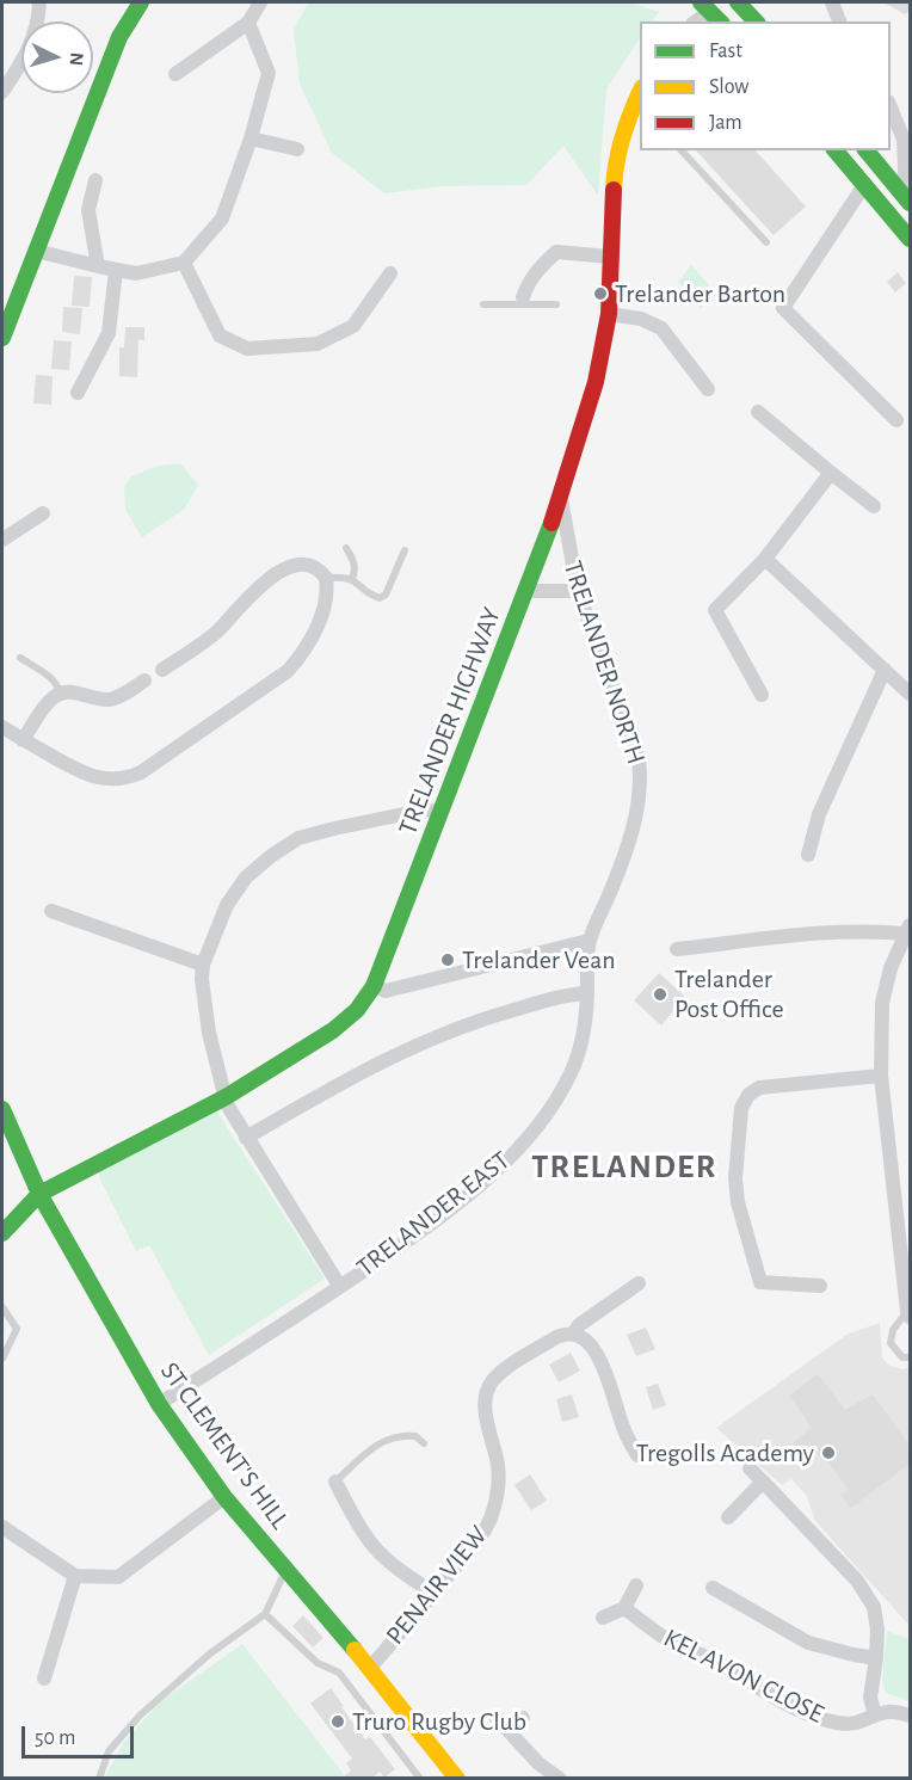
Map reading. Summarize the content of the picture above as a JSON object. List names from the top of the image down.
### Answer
{
  "streets": {
    "main road": ["TRELANDER HIGHWAY", "ST CLEMENT'S HILL"],
    "street": [
      "TRELANDER NORTH",
      "TRELANDER EAST",
      "PENAIR VIEW",
      "KEL AVON CLOSE"
    ]
  },
  "crossings": [
    ["TRELANDER NORTH", "TRELANDER HIGHWAY"],
    ["TRELANDER NORTH", "TRELANDER EAST"],
    ["TRELANDER HIGHWAY", "ST CLEMENT'S HILL"],
    ["TRELANDER EAST", "ST CLEMENT'S HILL"],
    ["ST CLEMENT'S HILL", "PENAIR VIEW"]
  ],
  "districts": ["TRELANDER"],
  "places": [
    "Trelander Barton",
    "Trelander Vean",
    "Trelander Post Office",
    "Tregolls Academy",
    "Truro Rugby Club"
  ],
  "legend": ["Fast", "Slow", "Jam"],
  "scale_bar": "50 m",
  "north": "right"
}
